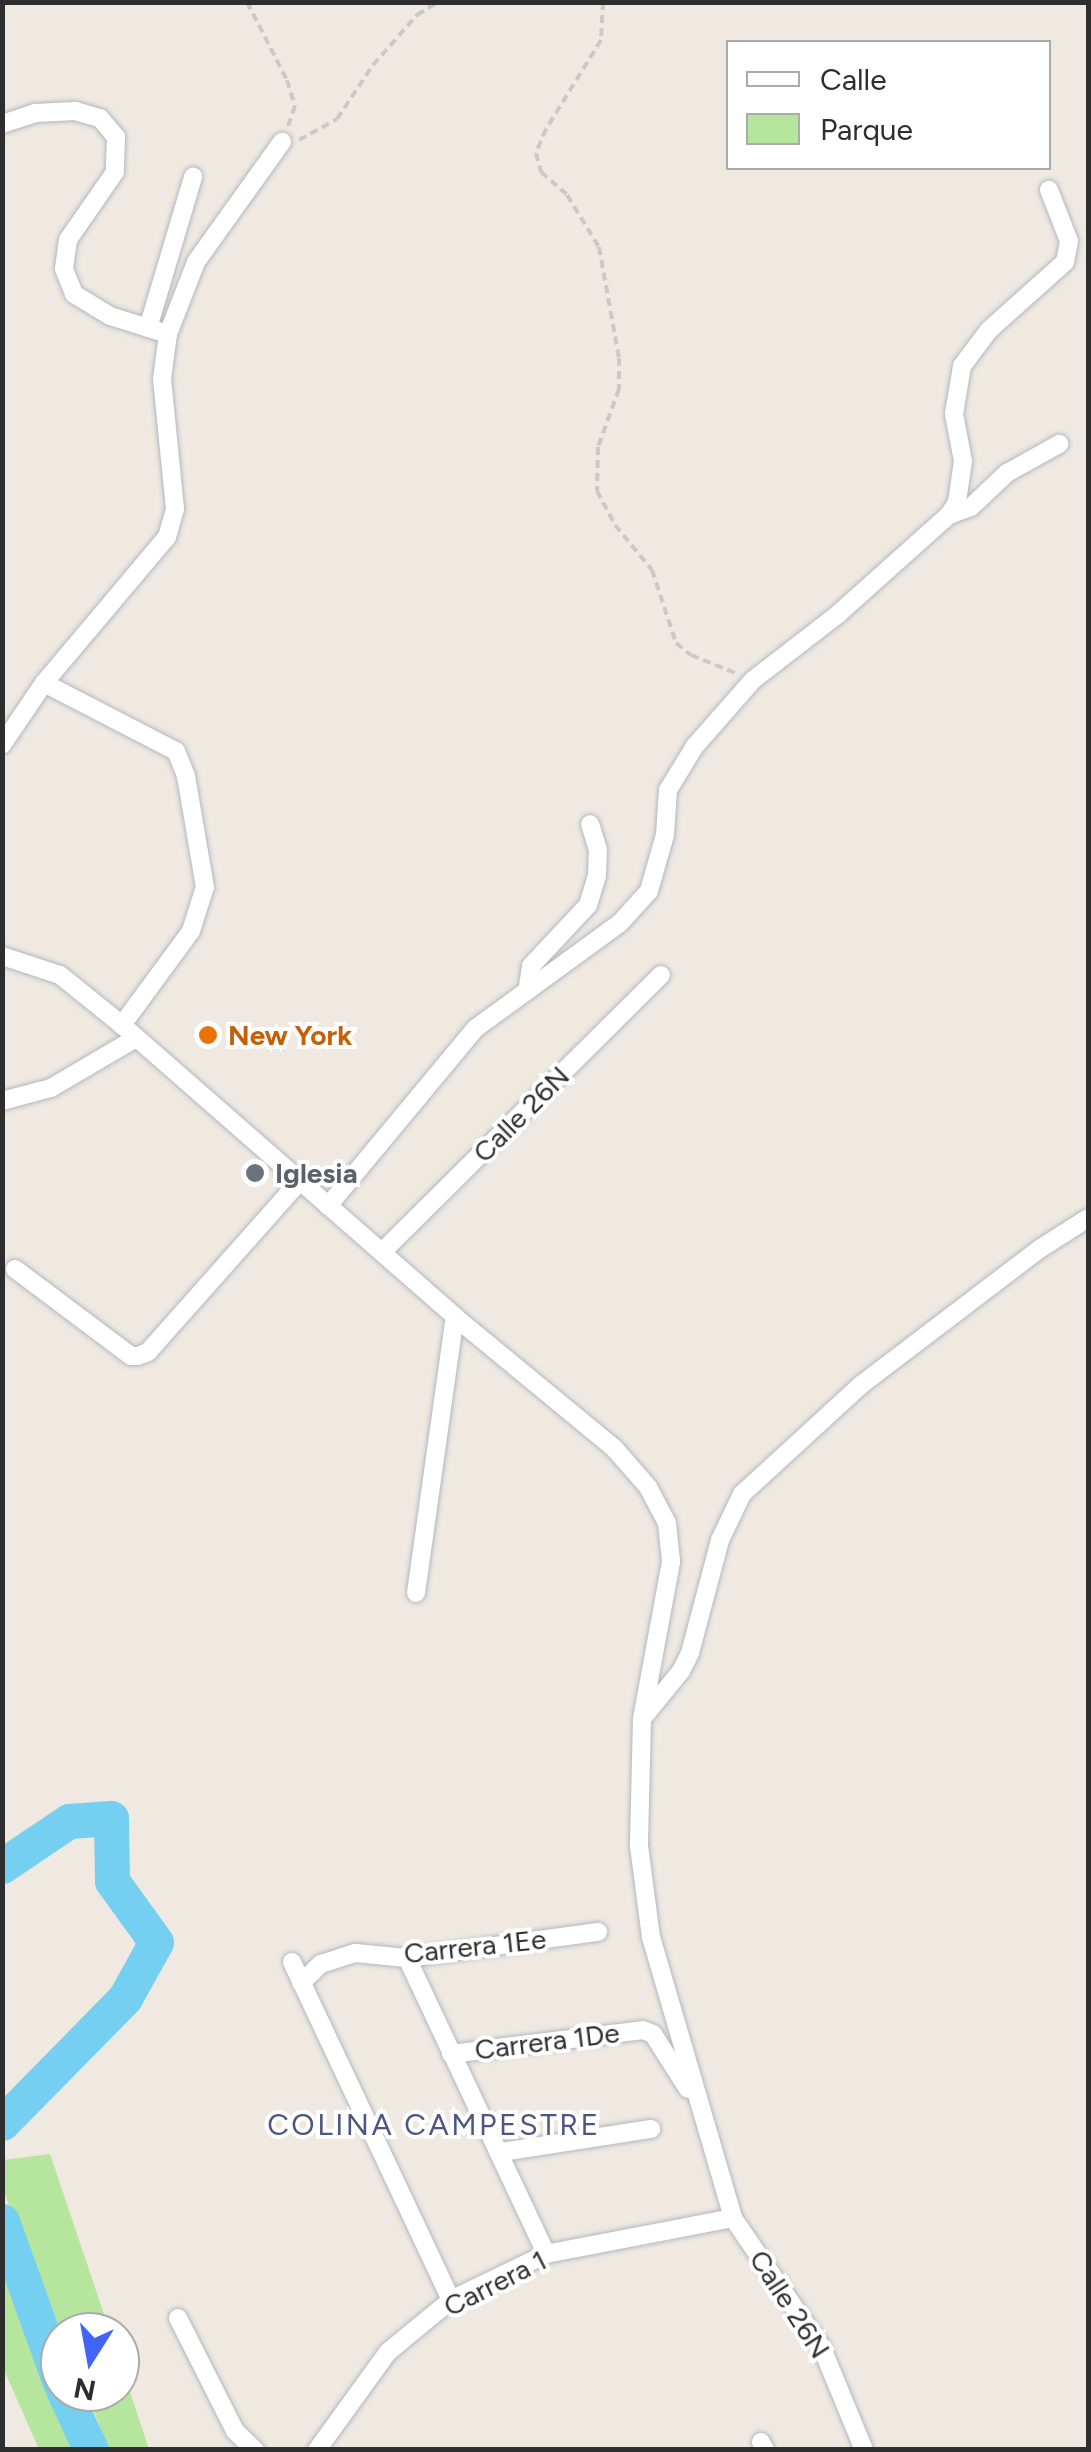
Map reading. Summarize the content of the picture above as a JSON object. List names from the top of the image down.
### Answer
{
  "streets": {
    "street": [
      "Calle 26N",
      "Carrera 1Ee",
      "Carrera 1De",
      "Carrera 1"
    ]
  },
  "crossings": [
    ["Calle 26N", "Carrera 1De"],
    ["Calle 26N", "Carrera 1"]
  ],
  "districts": ["COLINA CAMPESTRE"],
  "places": ["New York", "Iglesia"],
  "legend": ["Calle", "Parque"],
  "north": "bottom"
}
